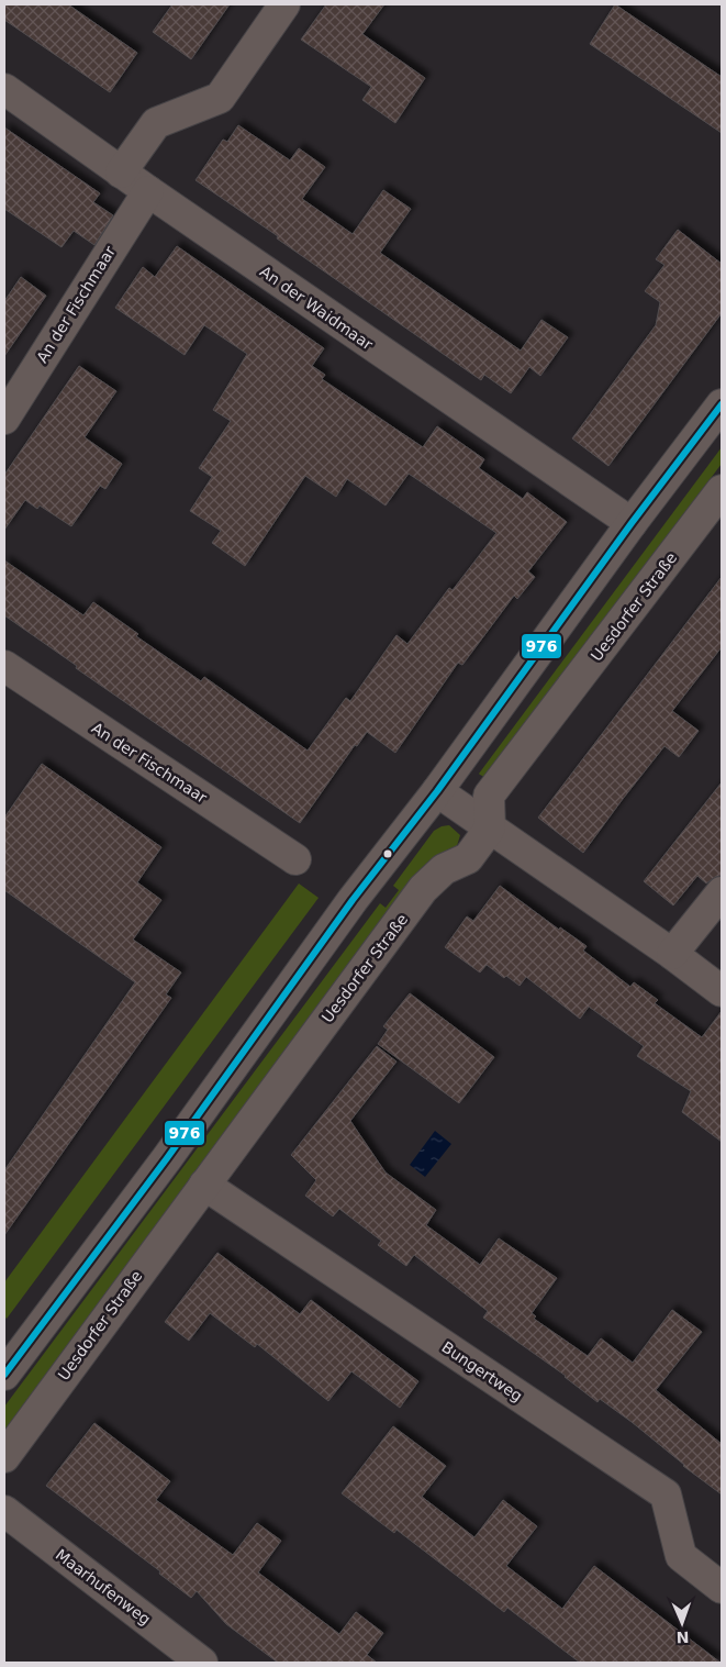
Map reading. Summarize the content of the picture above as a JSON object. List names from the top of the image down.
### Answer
{
  "streets": {
    "street": [
      "An der Fischmaar",
      "An der Waidmaar",
      "Uesdorfer Straße",
      "Bungertweg",
      "Maarhufenweg"
    ]
  },
  "crossings": [
    ["An der Fischmaar", "An der Waidmaar"],
    ["Uesdorfer Straße", "Bungertweg"]
  ],
  "lines": ["transit line 976"],
  "north": "bottom"
}
